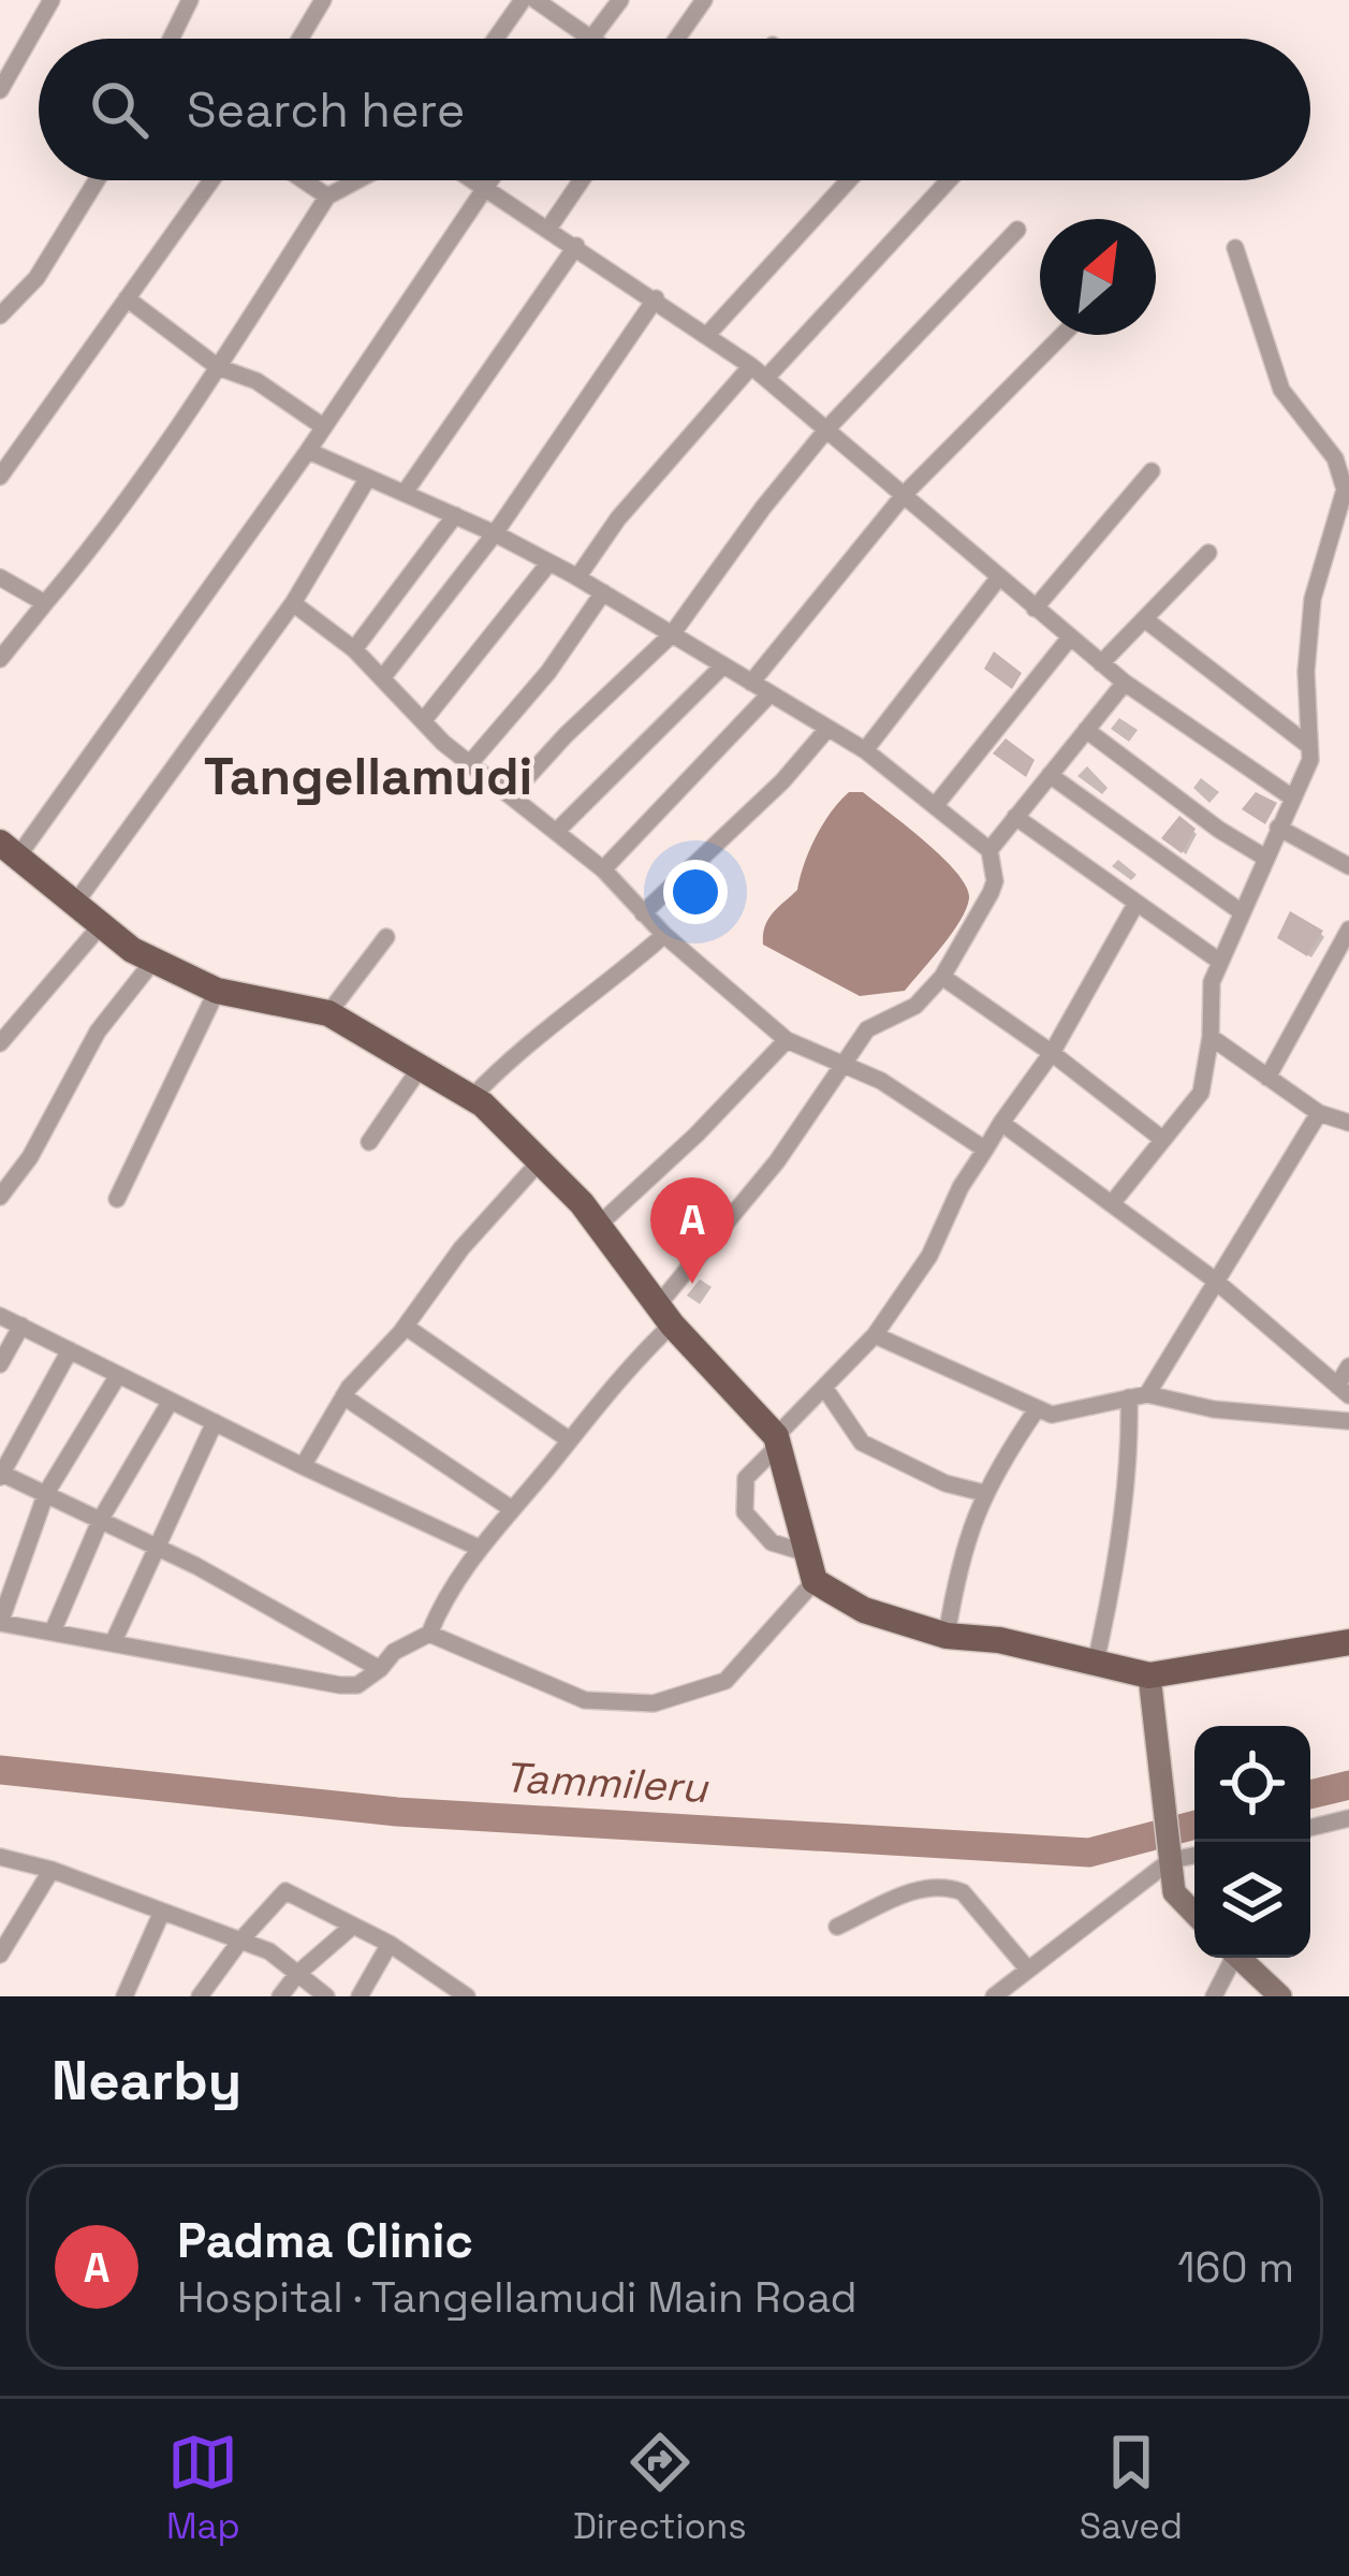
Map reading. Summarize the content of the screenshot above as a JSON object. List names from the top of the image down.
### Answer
{
  "districts": ["Tangellamudi"],
  "water": ["Tammileru"],
  "north": "top right",
  "page": {
    "search": "Search here",
    "pins": "A",
    "heading": "Nearby",
    "list": [
      {
        "mark": "A",
        "name": "Padma Clinic",
        "note": "Hospital · Tangellamudi Main Road",
        "value": "160 m"
      }
    ],
    "nav": ["Map", "Directions", "Saved"]
  }
}
